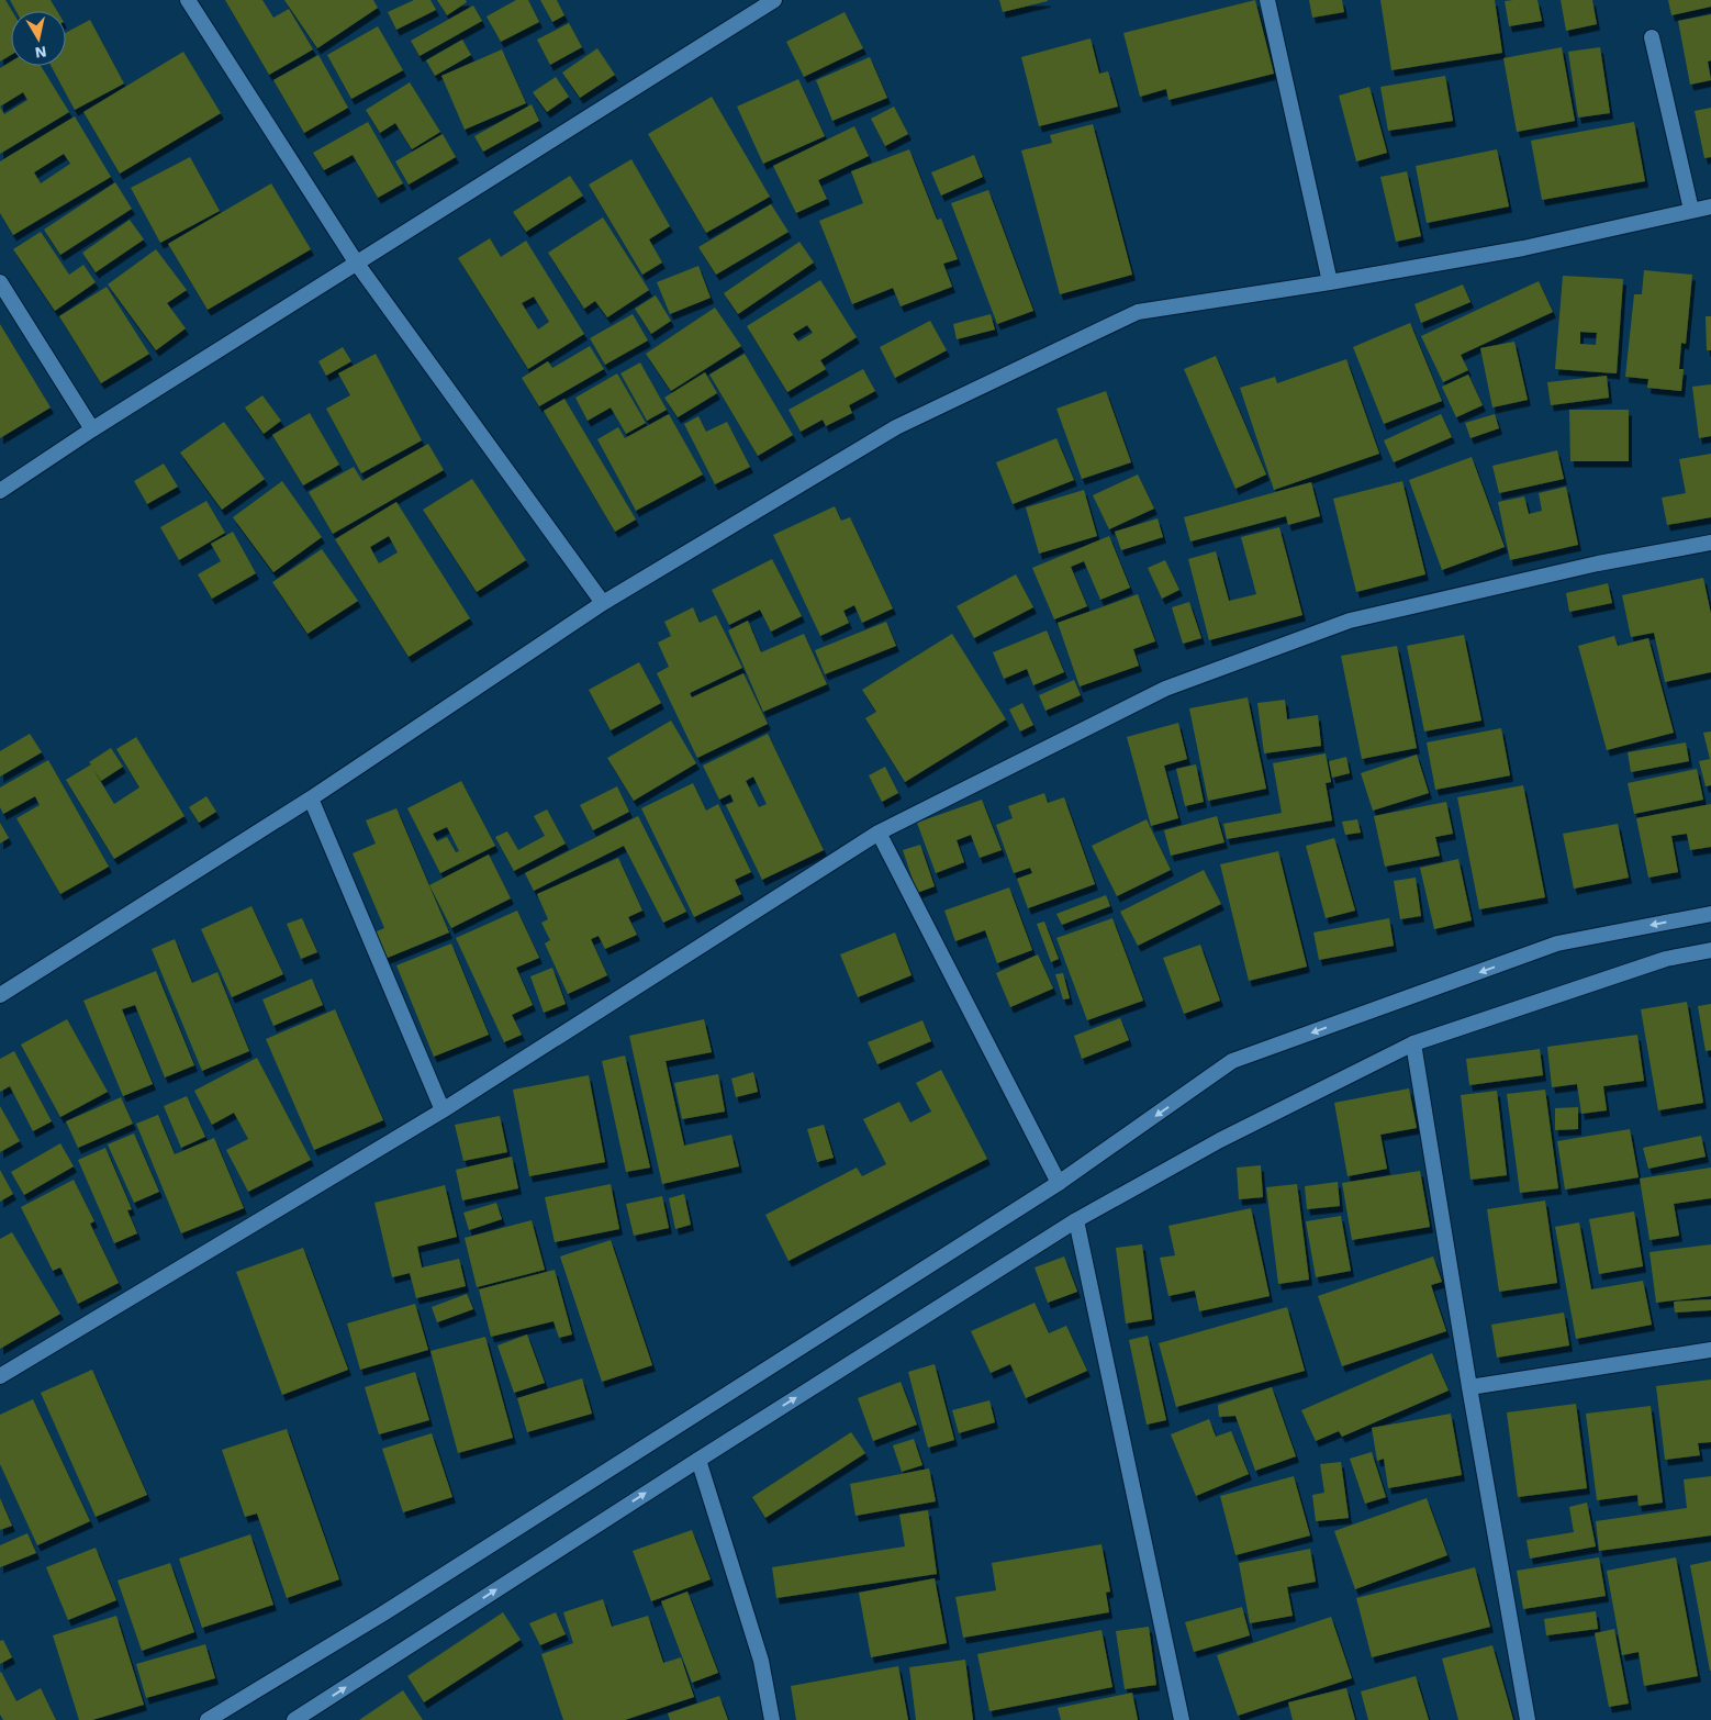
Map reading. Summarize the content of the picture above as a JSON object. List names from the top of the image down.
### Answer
{
  "north": "bottom"
}
